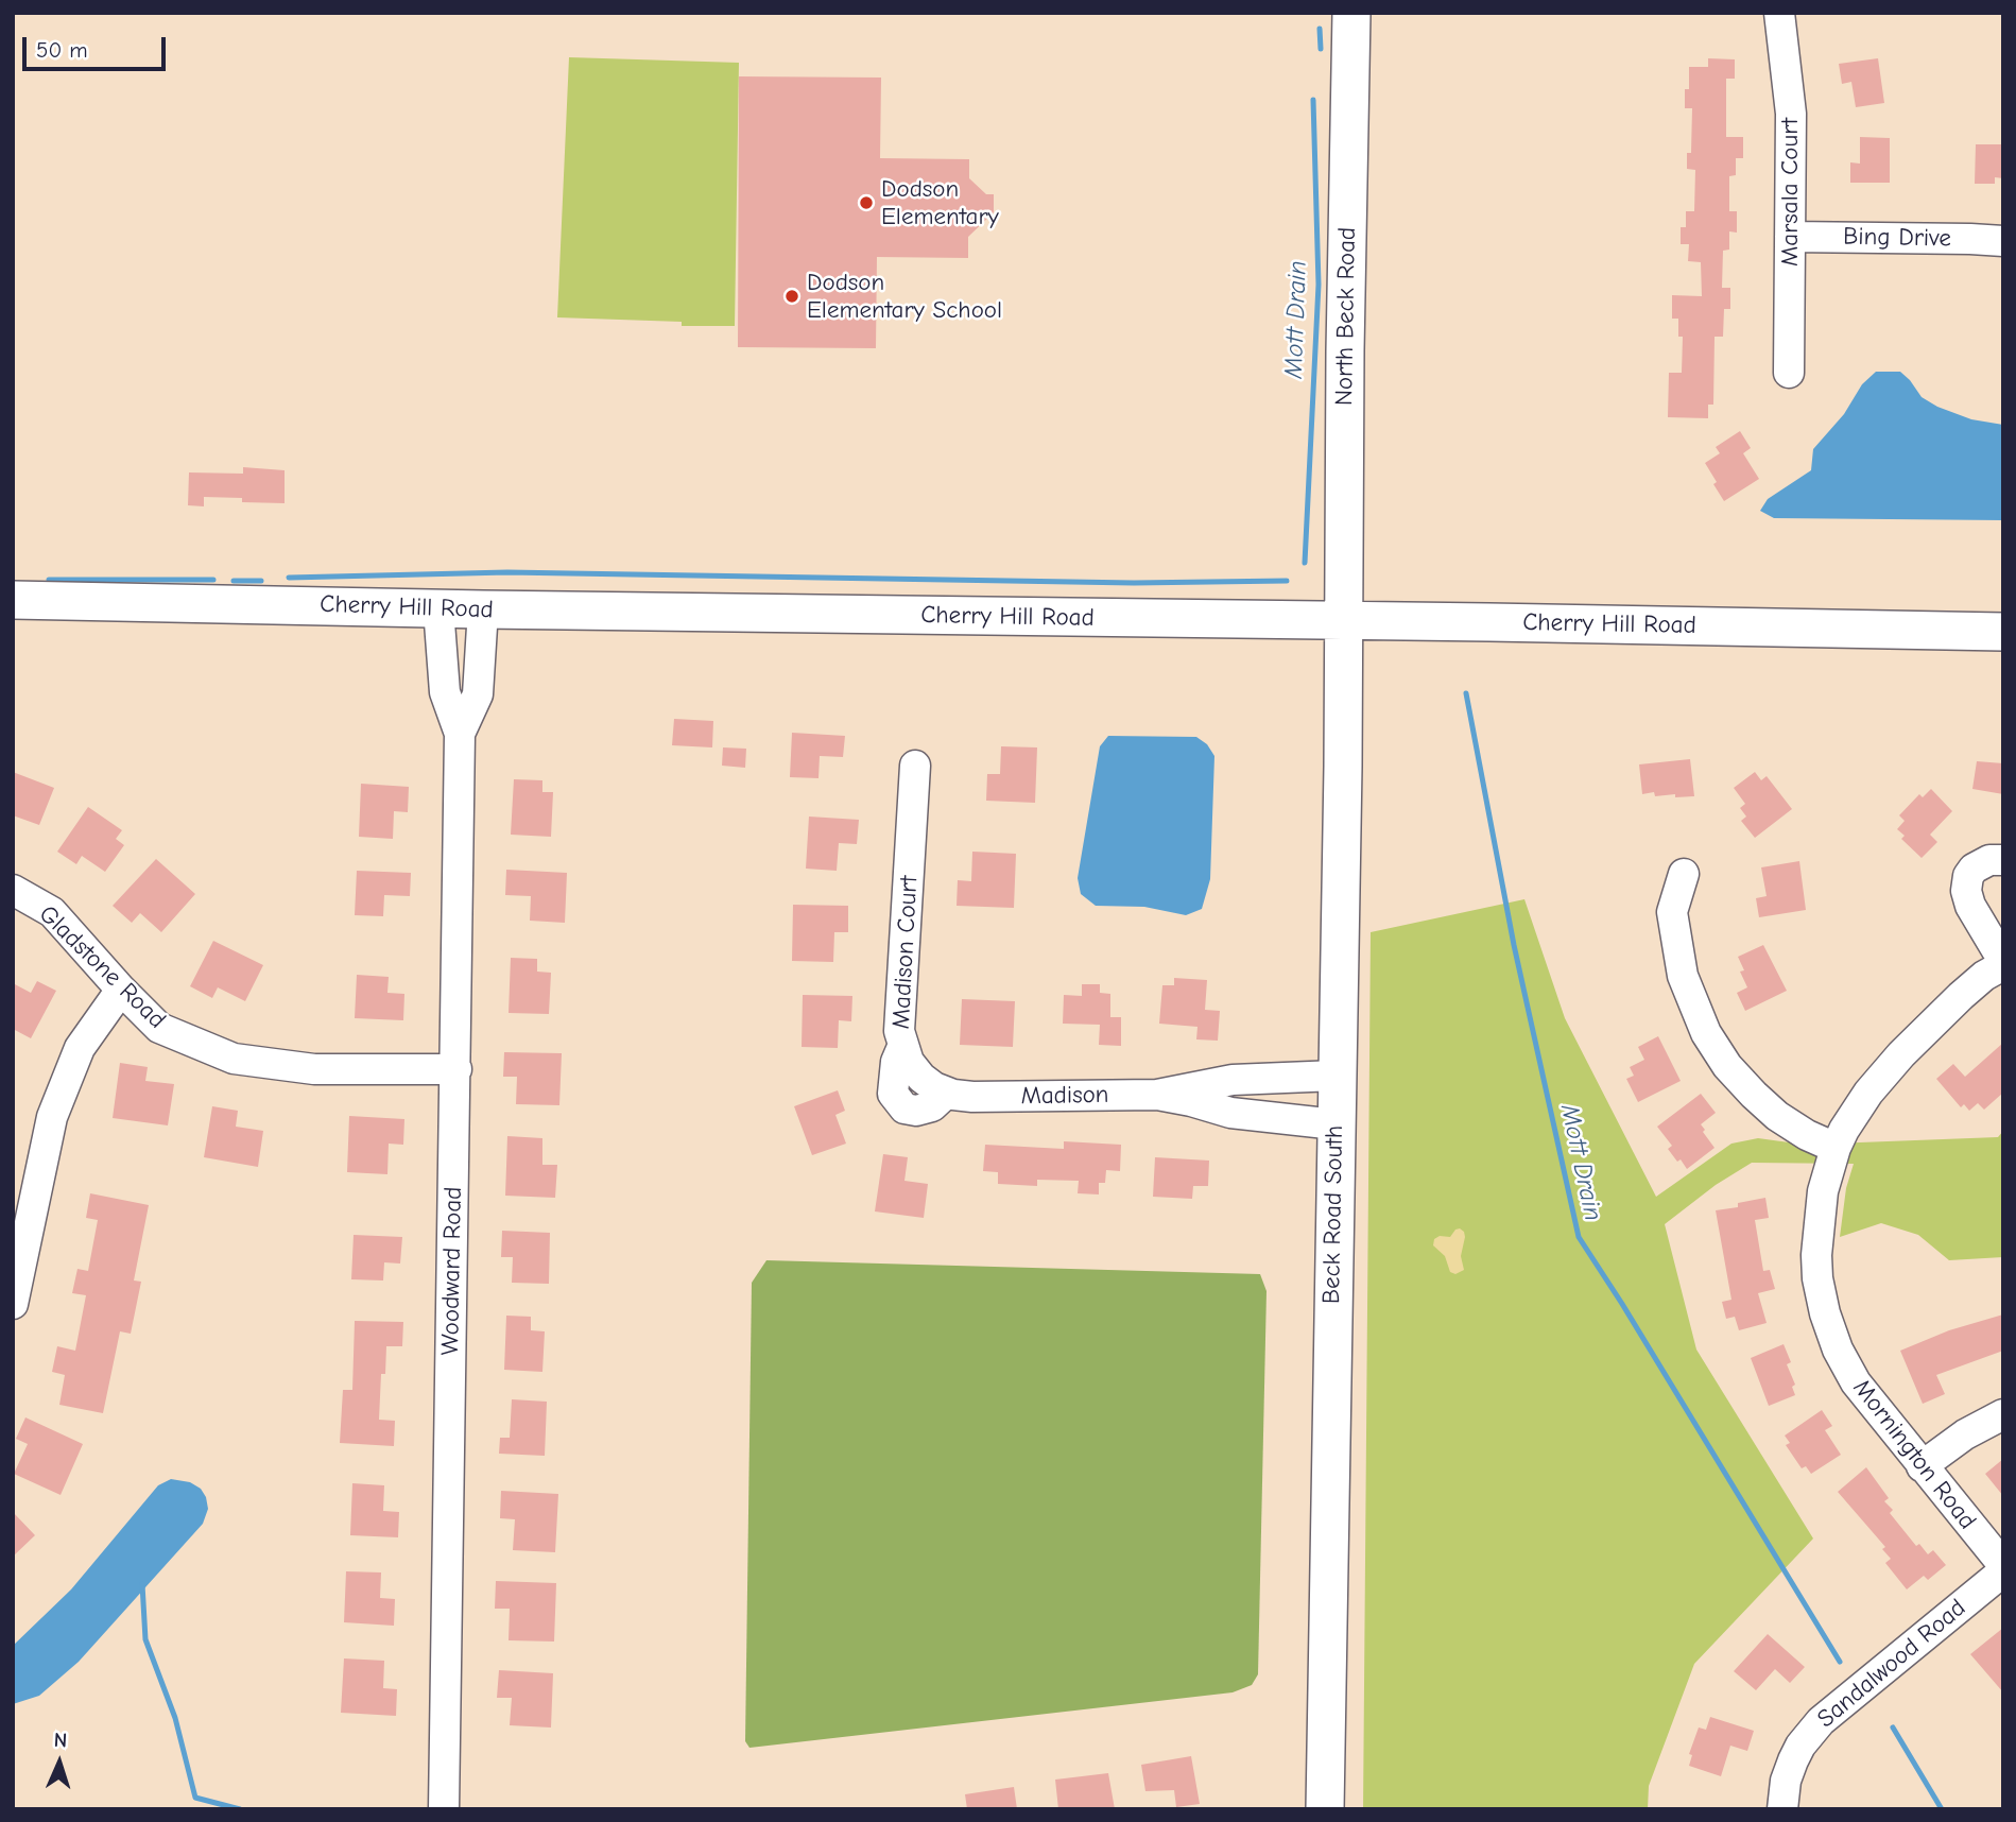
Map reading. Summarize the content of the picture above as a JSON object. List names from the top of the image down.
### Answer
{
  "streets": {
    "main road": ["North Beck Road", "Cherry Hill Road", "Beck Road South"],
    "street": [
      "Marsala Court",
      "Bing Drive",
      "Madison Court",
      "Gladstone Road",
      "Madison",
      "Woodward Road",
      "Mornington Road",
      "Sandalwood Road"
    ]
  },
  "crossings": [
    ["Marsala Court", "Bing Drive"],
    ["North Beck Road", "Cherry Hill Road"],
    ["North Beck Road", "Beck Road South"],
    ["Cherry Hill Road", "Beck Road South"],
    ["Cherry Hill Road", "Woodward Road"],
    ["Madison Court", "Madison"],
    ["Gladstone Road", "Woodward Road"],
    ["Madison", "Beck Road South"]
  ],
  "water": ["Mott Drain"],
  "places": ["Dodson Elementary", "Dodson Elementary School"],
  "scale_bar": "50 m",
  "north": "top"
}
